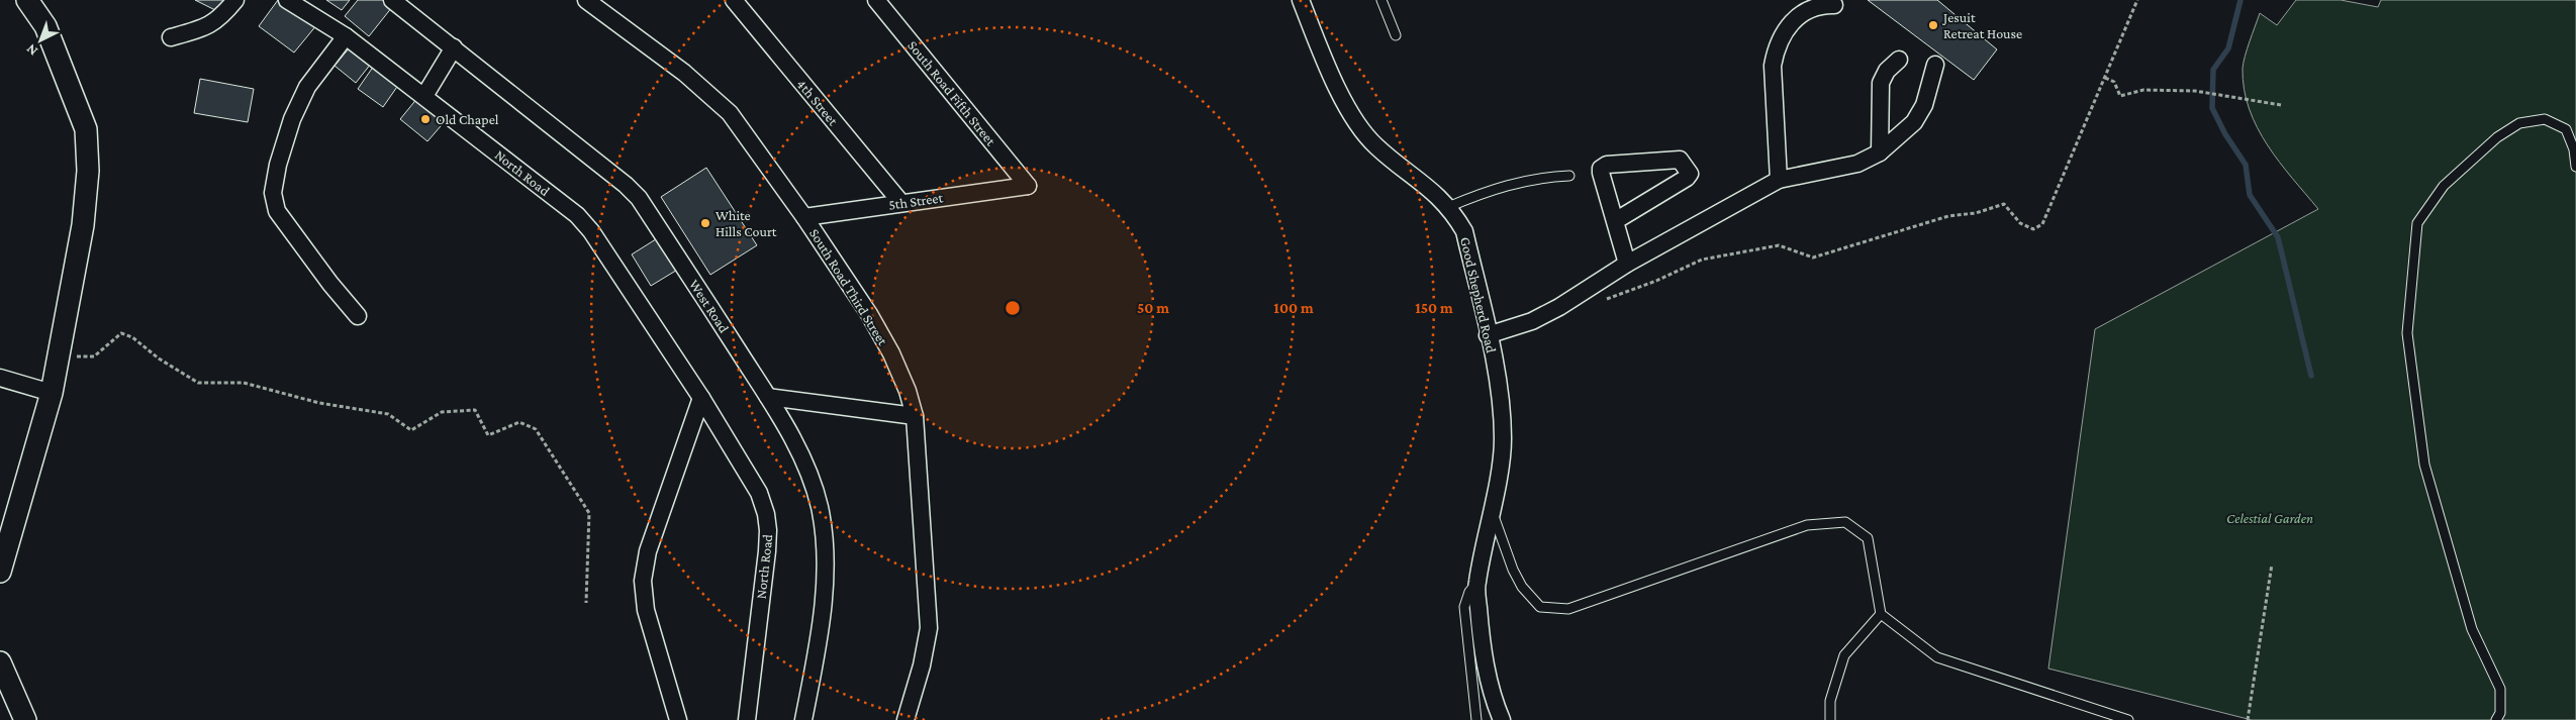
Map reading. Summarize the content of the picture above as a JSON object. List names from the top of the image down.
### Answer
{
  "streets": {
    "street": [
      "South Road Fifth Street",
      "4th Street",
      "North Road",
      "5th Street",
      "South Road Third Street",
      "Good Shepherd Road",
      "West Road"
    ]
  },
  "crossings": [
    ["South Road Fifth Street", "5th Street"],
    ["4th Street", "5th Street"],
    ["5th Street", "South Road Third Street"]
  ],
  "parks": ["Celestial Garden"],
  "places": ["Jesuit Retreat House", "Old Chapel", "White Hills Court"],
  "north": "bottom left",
  "rings": ["50 m", "100 m", "150 m"]
}
